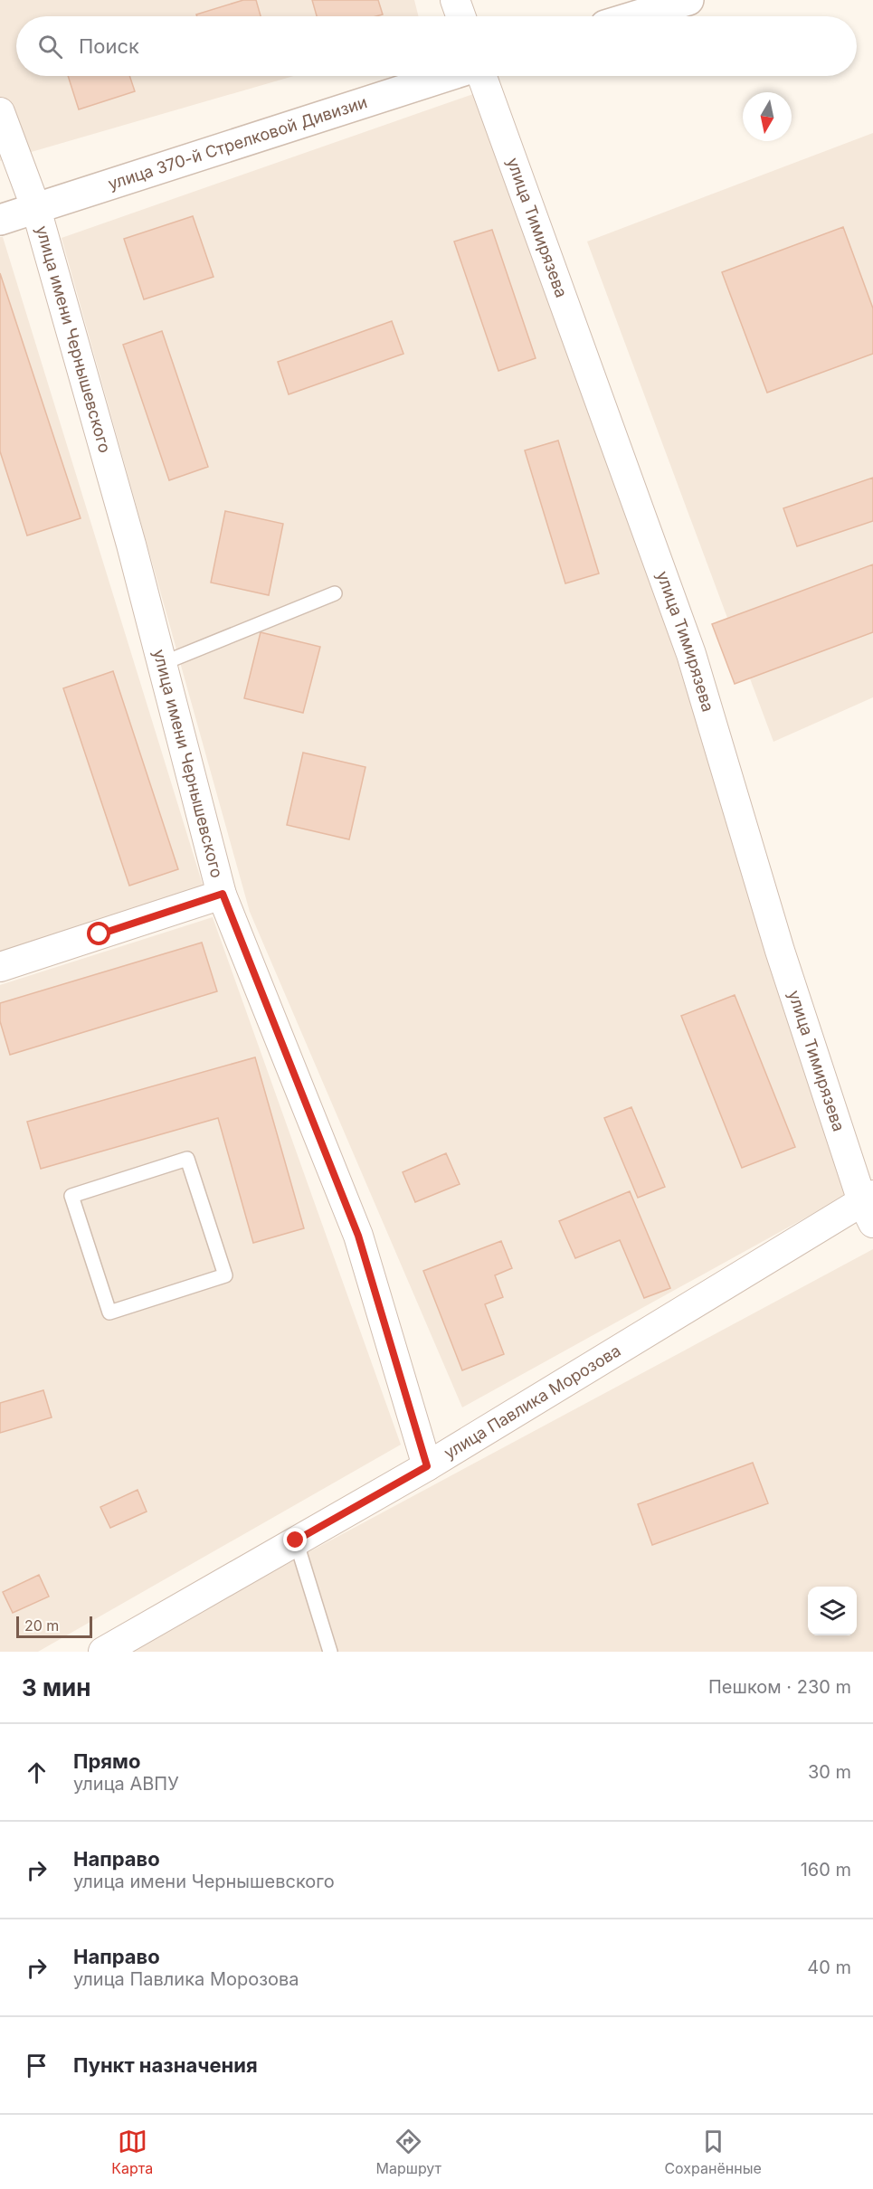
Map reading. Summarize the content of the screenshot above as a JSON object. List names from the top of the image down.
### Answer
{
  "streets": {
    "street": [
      "улица 370-й Стрелковой Дивизии",
      "улица Тимирязева",
      "улица имени Чернышевского",
      "улица Павлика Морозова"
    ]
  },
  "crossings": [
    ["улица 370-й Стрелковой Дивизии", "улица имени Чернышевского"],
    ["улица Тимирязева", "улица Павлика Морозова"],
    ["улица имени Чернышевского", "улица Павлика Морозова"]
  ],
  "scale_bar": "20 m",
  "north": "bottom",
  "page": {
    "search": "Поиск",
    "scale": "20 m",
    "heading": ["3 мин", "Пешком · 230 m"],
    "list": [
      ["Прямо", "улица АВПУ", "30 m"],
      ["Направо", "улица имени Чернышевского", "160 m"],
      ["Направо", "улица Павлика Морозова", "40 m"],
      "Пункт назначения"
    ],
    "nav": ["Карта", "Маршрут", "Сохранённые"]
  }
}
